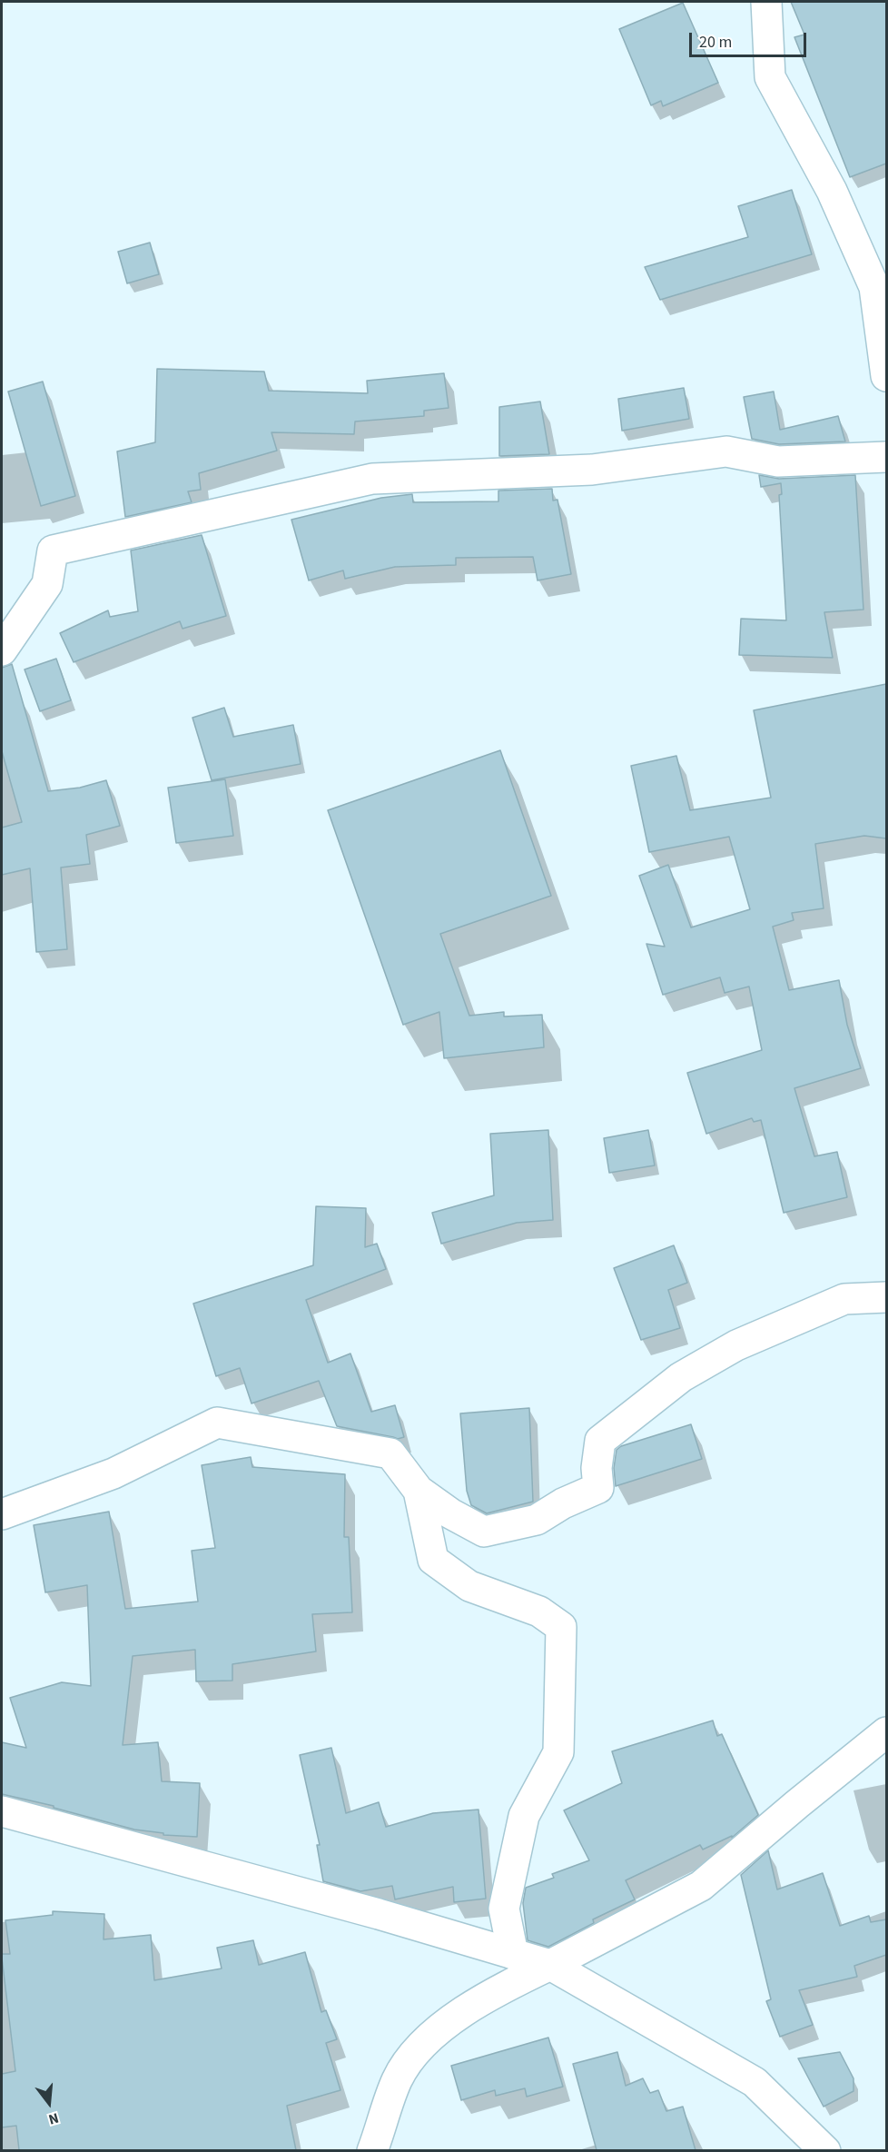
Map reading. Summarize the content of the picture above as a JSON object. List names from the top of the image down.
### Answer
{
  "scale_bar": "20 m",
  "north": "bottom"
}
